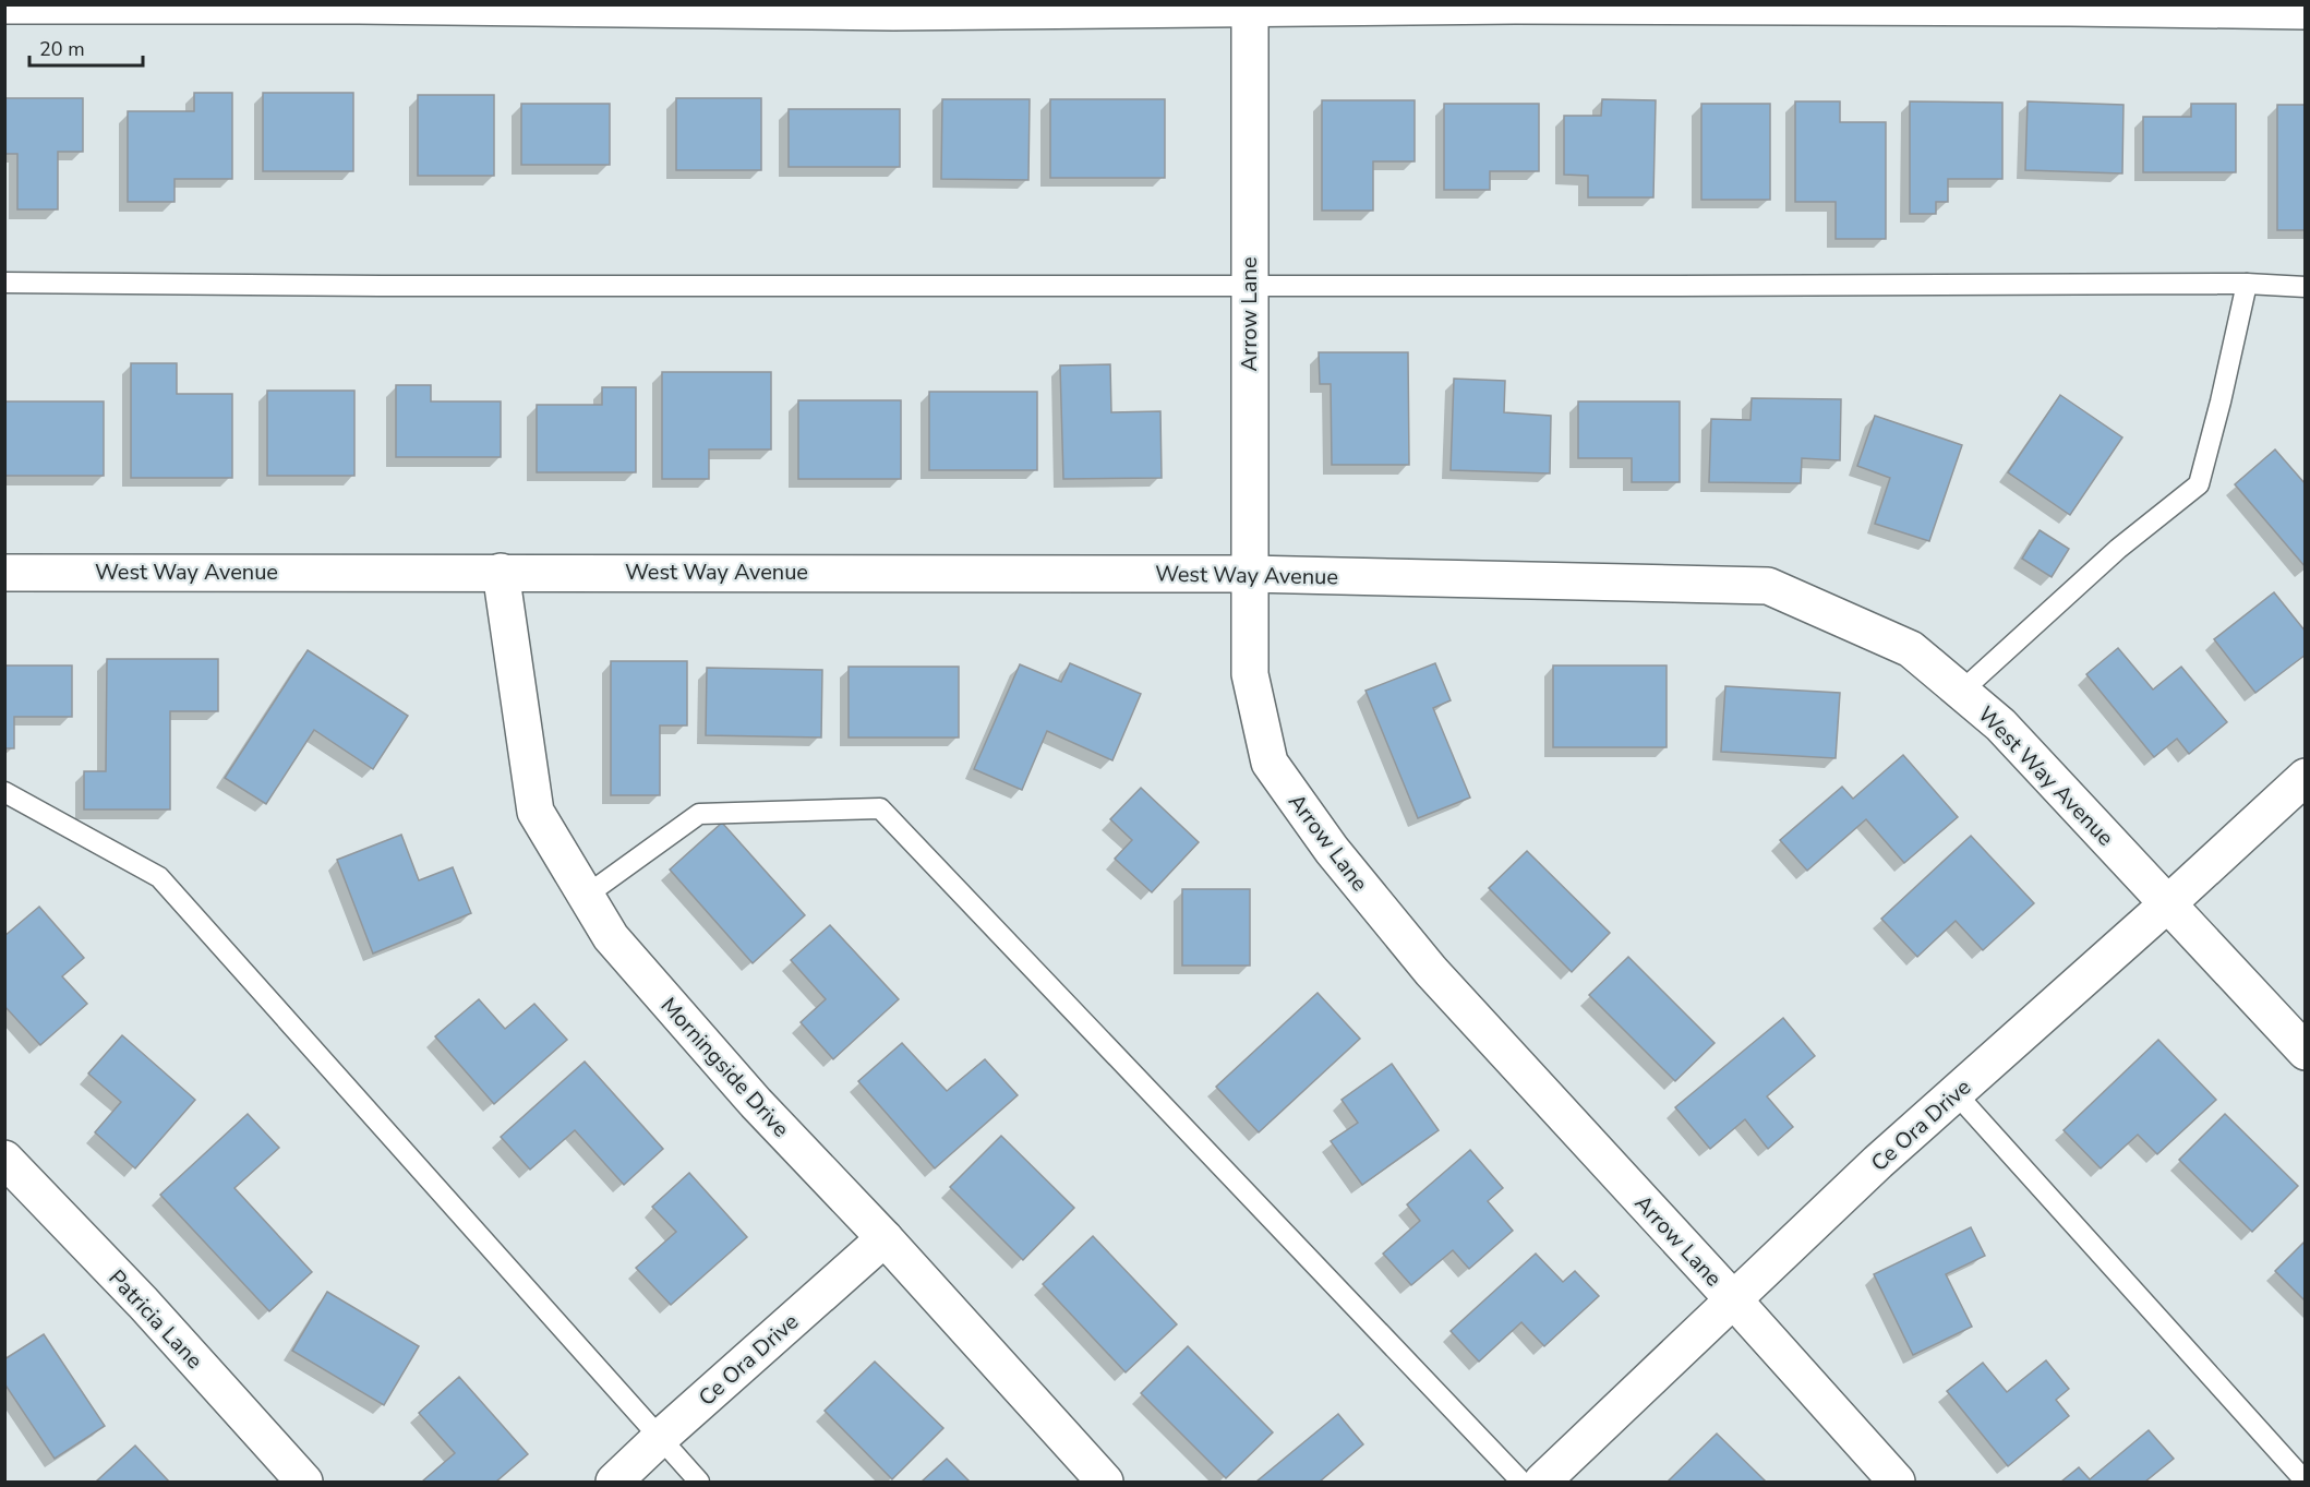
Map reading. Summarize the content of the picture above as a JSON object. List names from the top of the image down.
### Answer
{
  "streets": {
    "street": [
      "Arrow Lane",
      "West Way Avenue",
      "Morningside Drive",
      "Ce Ora Drive",
      "Patricia Lane"
    ]
  },
  "crossings": [
    ["Arrow Lane", "West Way Avenue"],
    ["Arrow Lane", "Ce Ora Drive"],
    ["West Way Avenue", "Morningside Drive"],
    ["West Way Avenue", "Ce Ora Drive"],
    ["Morningside Drive", "Ce Ora Drive"]
  ],
  "scale_bar": "20 m"
}
